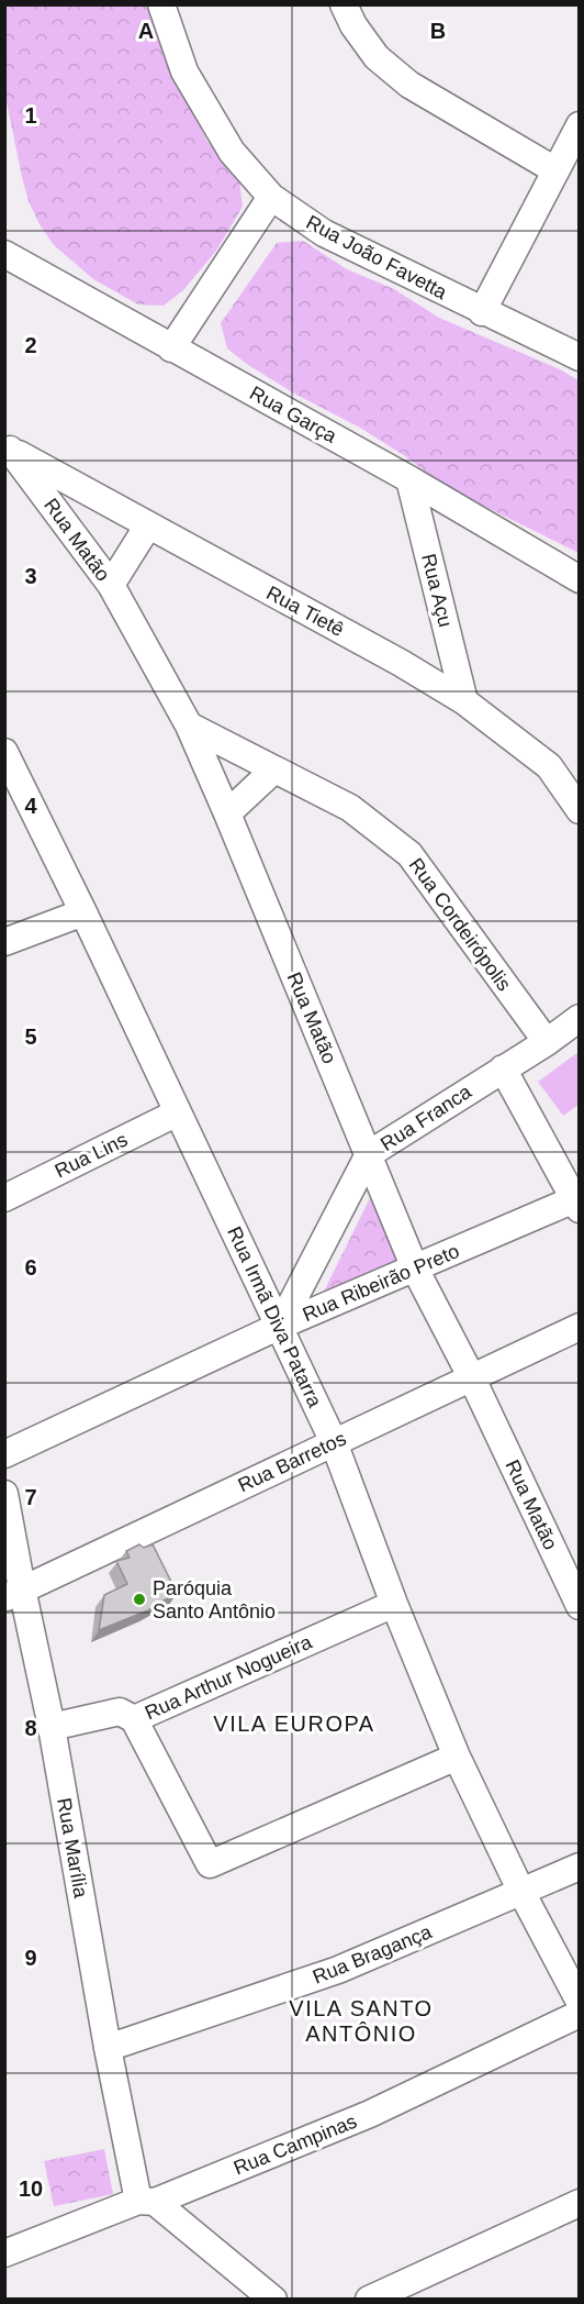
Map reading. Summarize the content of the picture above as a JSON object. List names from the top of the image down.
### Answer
{
  "streets": {
    "street": [
      "Rua João Favetta",
      "Rua Garça",
      "Rua Matão",
      "Rua Açu",
      "Rua Tietê",
      "Rua Cordeirópolis",
      "Rua Franca",
      "Rua Lins",
      "Rua Ribeirão Preto",
      "Rua Irmã Diva Patarra",
      "Rua Barretos",
      "Rua Arthur Nogueira",
      "Rua Marília",
      "Rua Bragança",
      "Rua Campinas"
    ]
  },
  "crossings": [
    ["Rua Garça", "Rua Açu"],
    ["Rua Matão", "Rua Tietê"],
    ["Rua Matão", "Rua Cordeirópolis"],
    ["Rua Matão", "Rua Franca"],
    ["Rua Matão", "Rua Ribeirão Preto"],
    ["Rua Matão", "Rua Barretos"],
    ["Rua Açu", "Rua Tietê"],
    ["Rua Cordeirópolis", "Rua Franca"],
    ["Rua Franca", "Rua Ribeirão Preto"],
    ["Rua Franca", "Rua Irmã Diva Patarra"],
    ["Rua Lins", "Rua Irmã Diva Patarra"],
    ["Rua Ribeirão Preto", "Rua Irmã Diva Patarra"],
    ["Rua Irmã Diva Patarra", "Rua Barretos"],
    ["Rua Irmã Diva Patarra", "Rua Arthur Nogueira"],
    ["Rua Irmã Diva Patarra", "Rua Bragança"],
    ["Rua Barretos", "Rua Marília"],
    ["Rua Marília", "Rua Bragança"],
    ["Rua Marília", "Rua Campinas"]
  ],
  "districts": ["VILA EUROPA", "VILA SANTO ANTÔNIO"],
  "places": ["Paróquia Santo Antônio"],
  "grid": {
    "columns": ["A", "B"],
    "rows": [
      "1",
      "2",
      "3",
      "4",
      "5",
      "6",
      "7",
      "8",
      "9",
      "10"
    ]
  }
}
